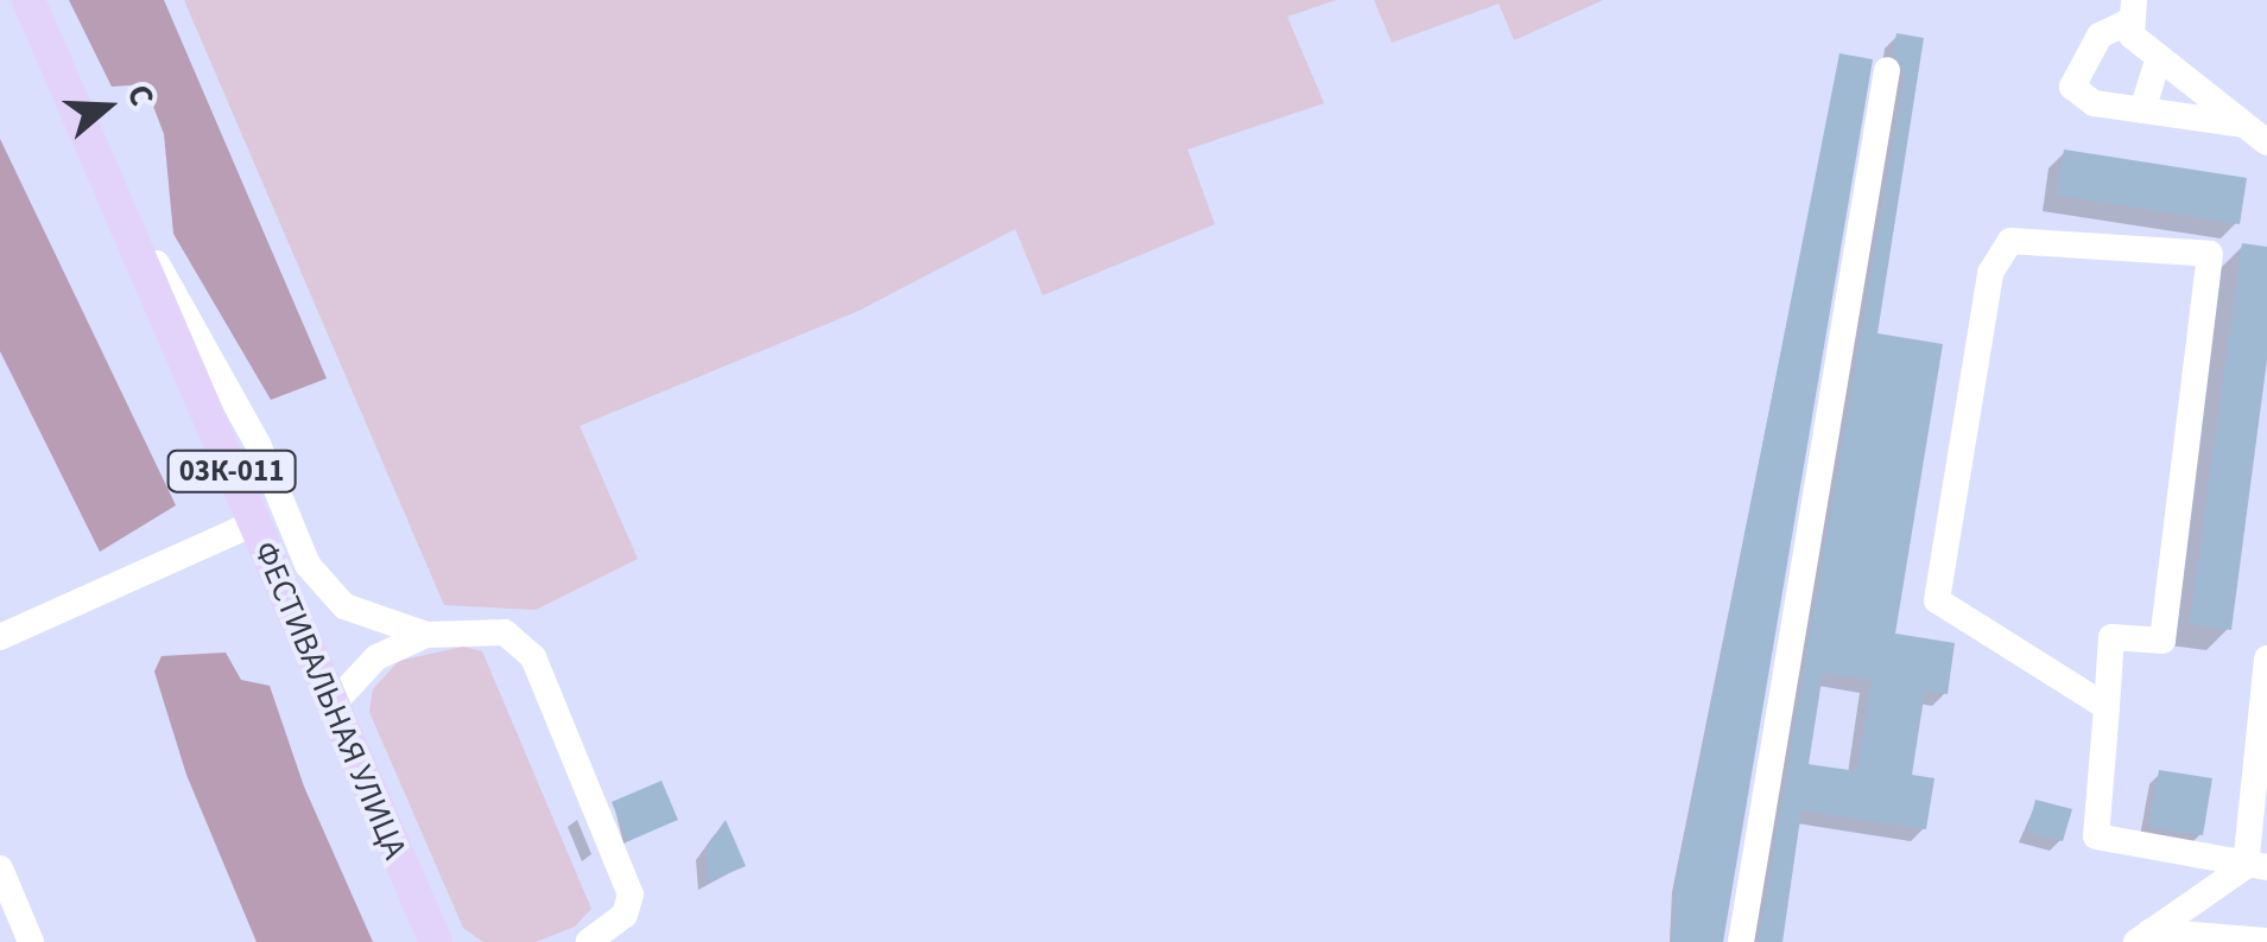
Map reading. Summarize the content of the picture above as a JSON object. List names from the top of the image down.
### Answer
{
  "streets": {
    "main road": ["03К-011", "ФЕСТИВАЛЬНАЯ УЛИЦА"]
  },
  "north": "right"
}
